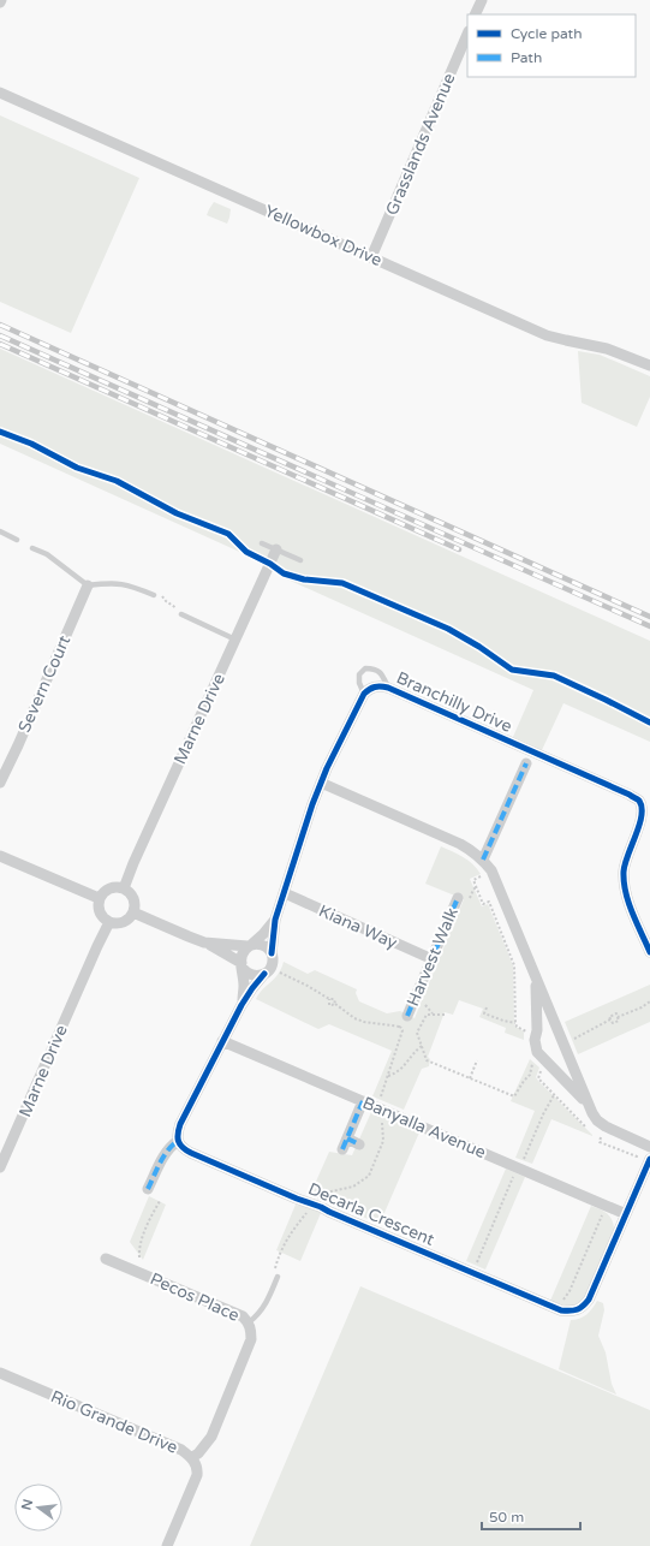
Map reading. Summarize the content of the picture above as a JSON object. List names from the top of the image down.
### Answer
{
  "streets": {
    "street": [
      "Grasslands Avenue",
      "Yellowbox Drive",
      "Severn Court",
      "Branchilly Drive",
      "Marne Drive",
      "Kiana Way",
      "Harvest Walk",
      "Banyalla Avenue",
      "Decarla Crescent",
      "Pecos Place",
      "Rio Grande Drive"
    ]
  },
  "crossings": [
    ["Grasslands Avenue", "Yellowbox Drive"],
    ["Kiana Way", "Harvest Walk"],
    ["Banyalla Avenue", "Decarla Crescent"],
    ["Pecos Place", "Rio Grande Drive"]
  ],
  "legend": ["Cycle path", "Path"],
  "scale_bar": "50 m",
  "north": "left"
}
